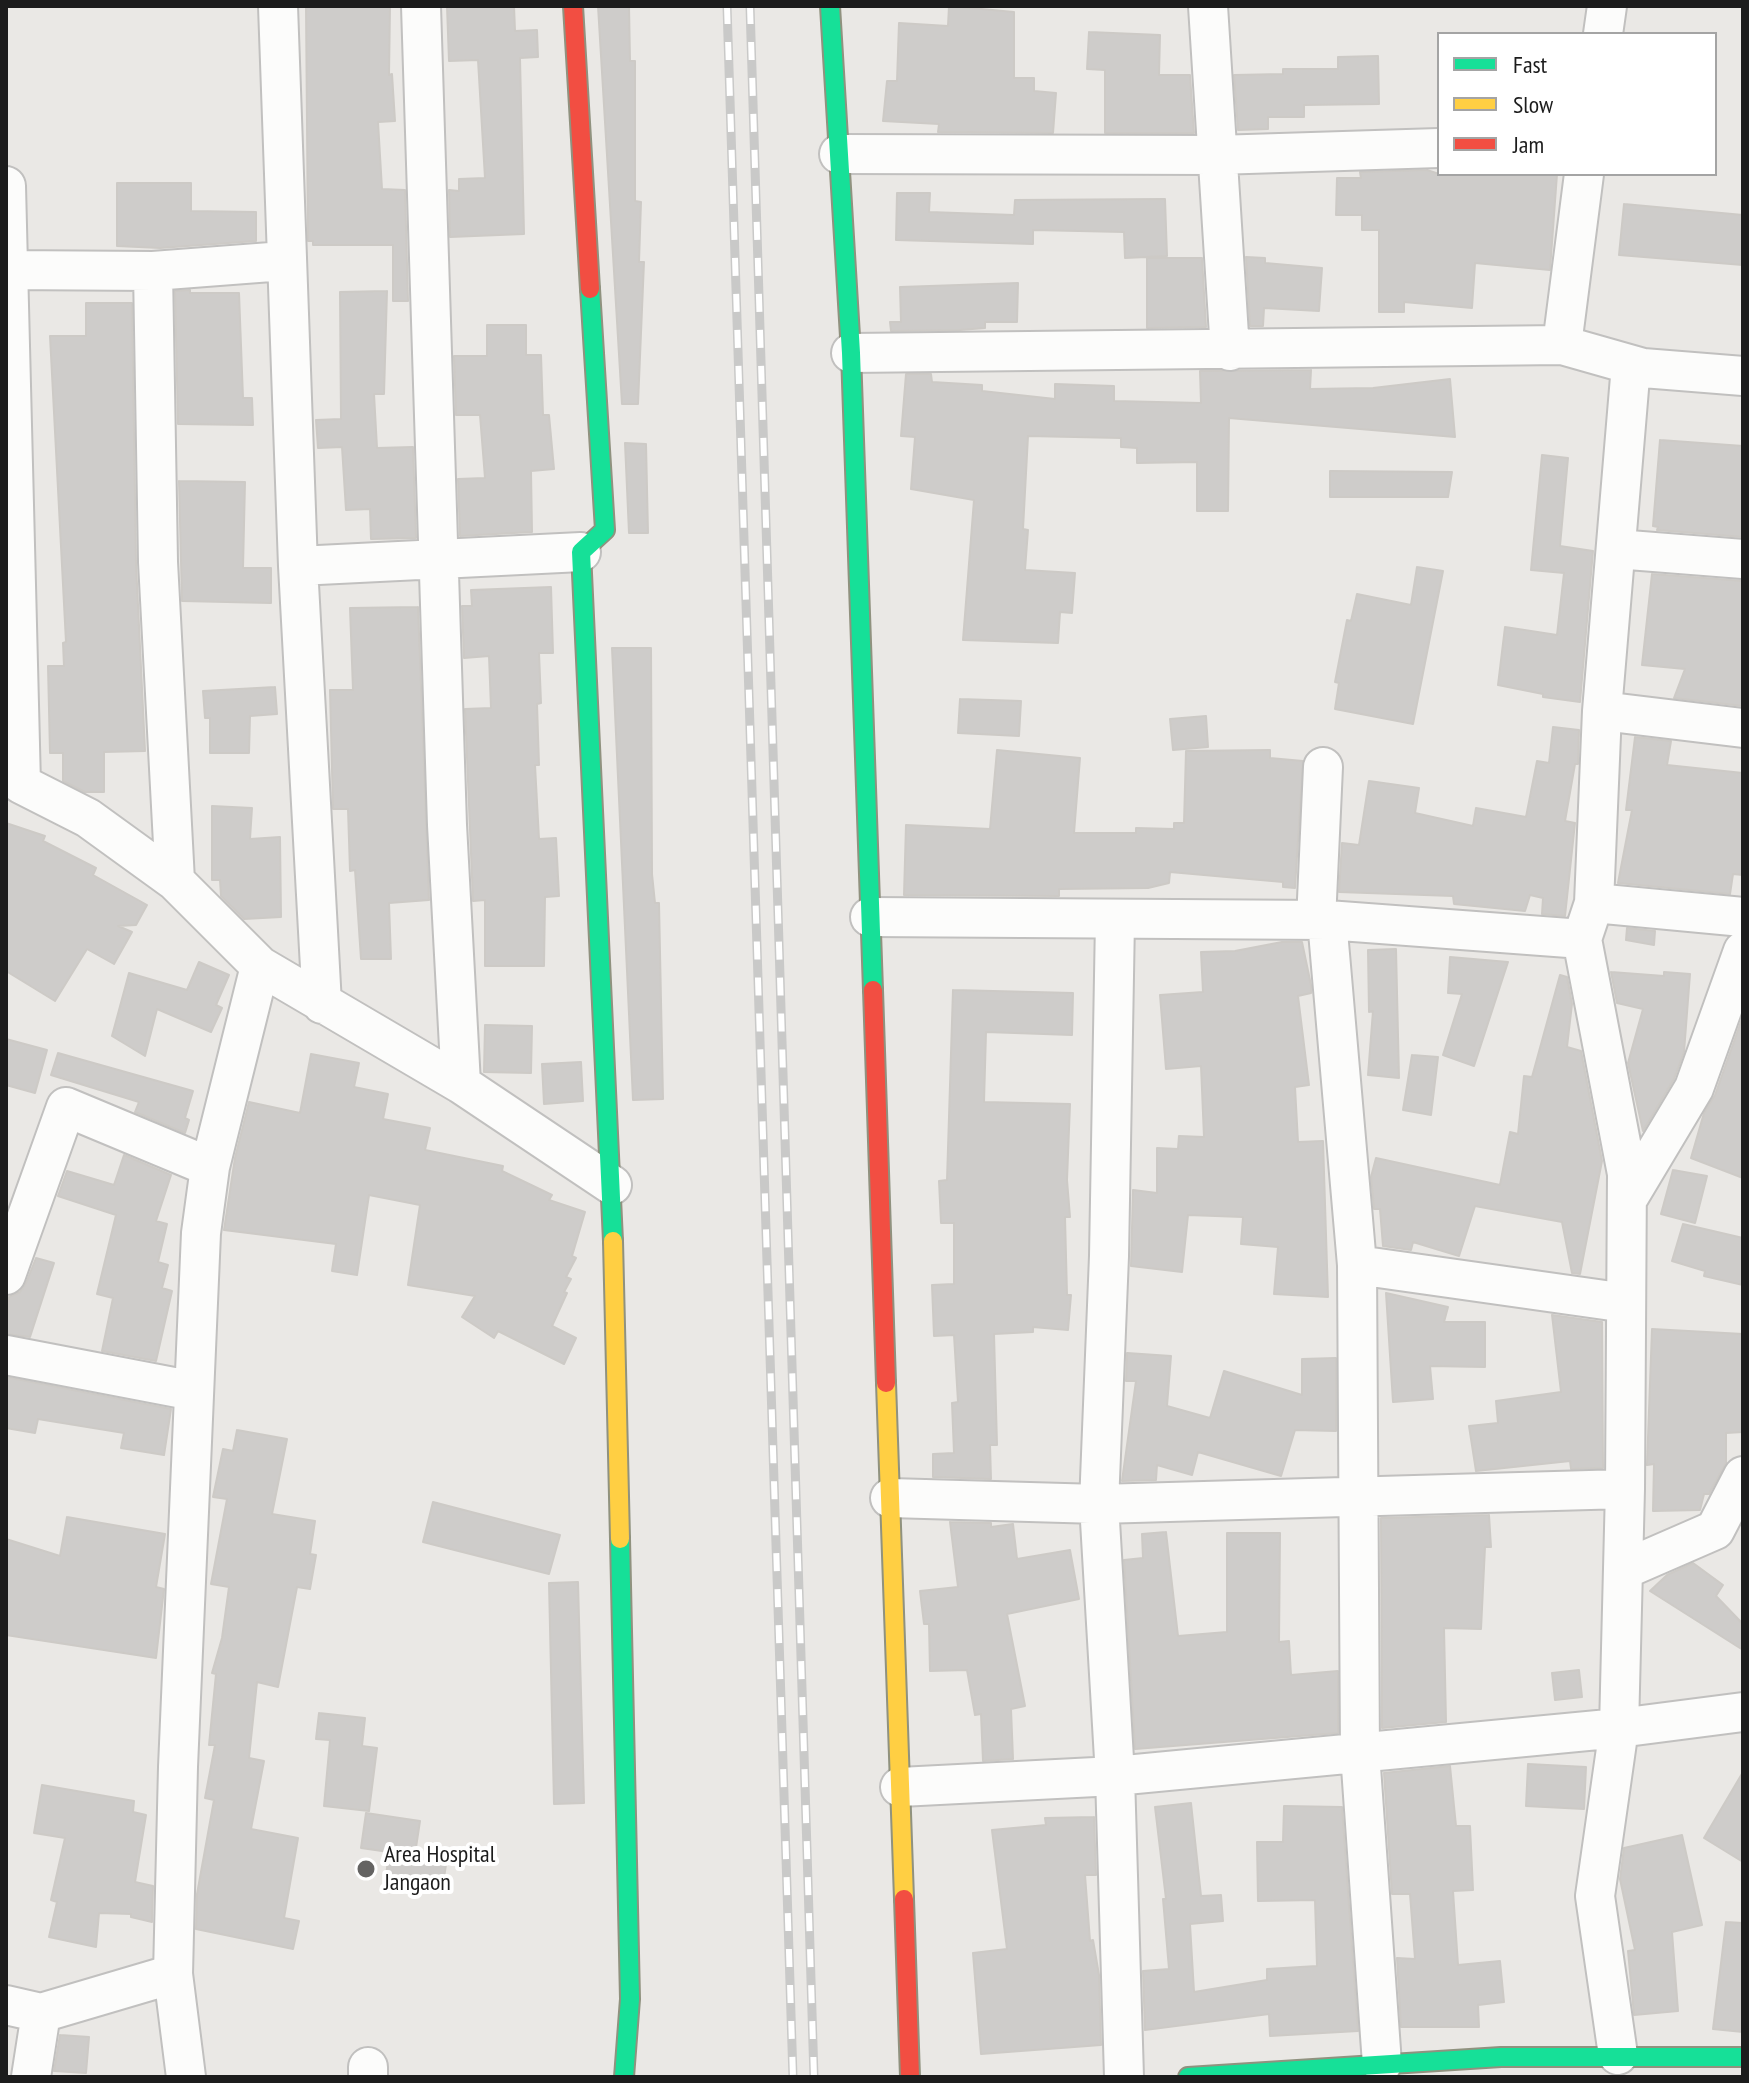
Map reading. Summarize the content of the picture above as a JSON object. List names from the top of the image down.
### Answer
{
  "places": ["Area Hospital Jangaon"],
  "legend": ["Fast", "Slow", "Jam"]
}
